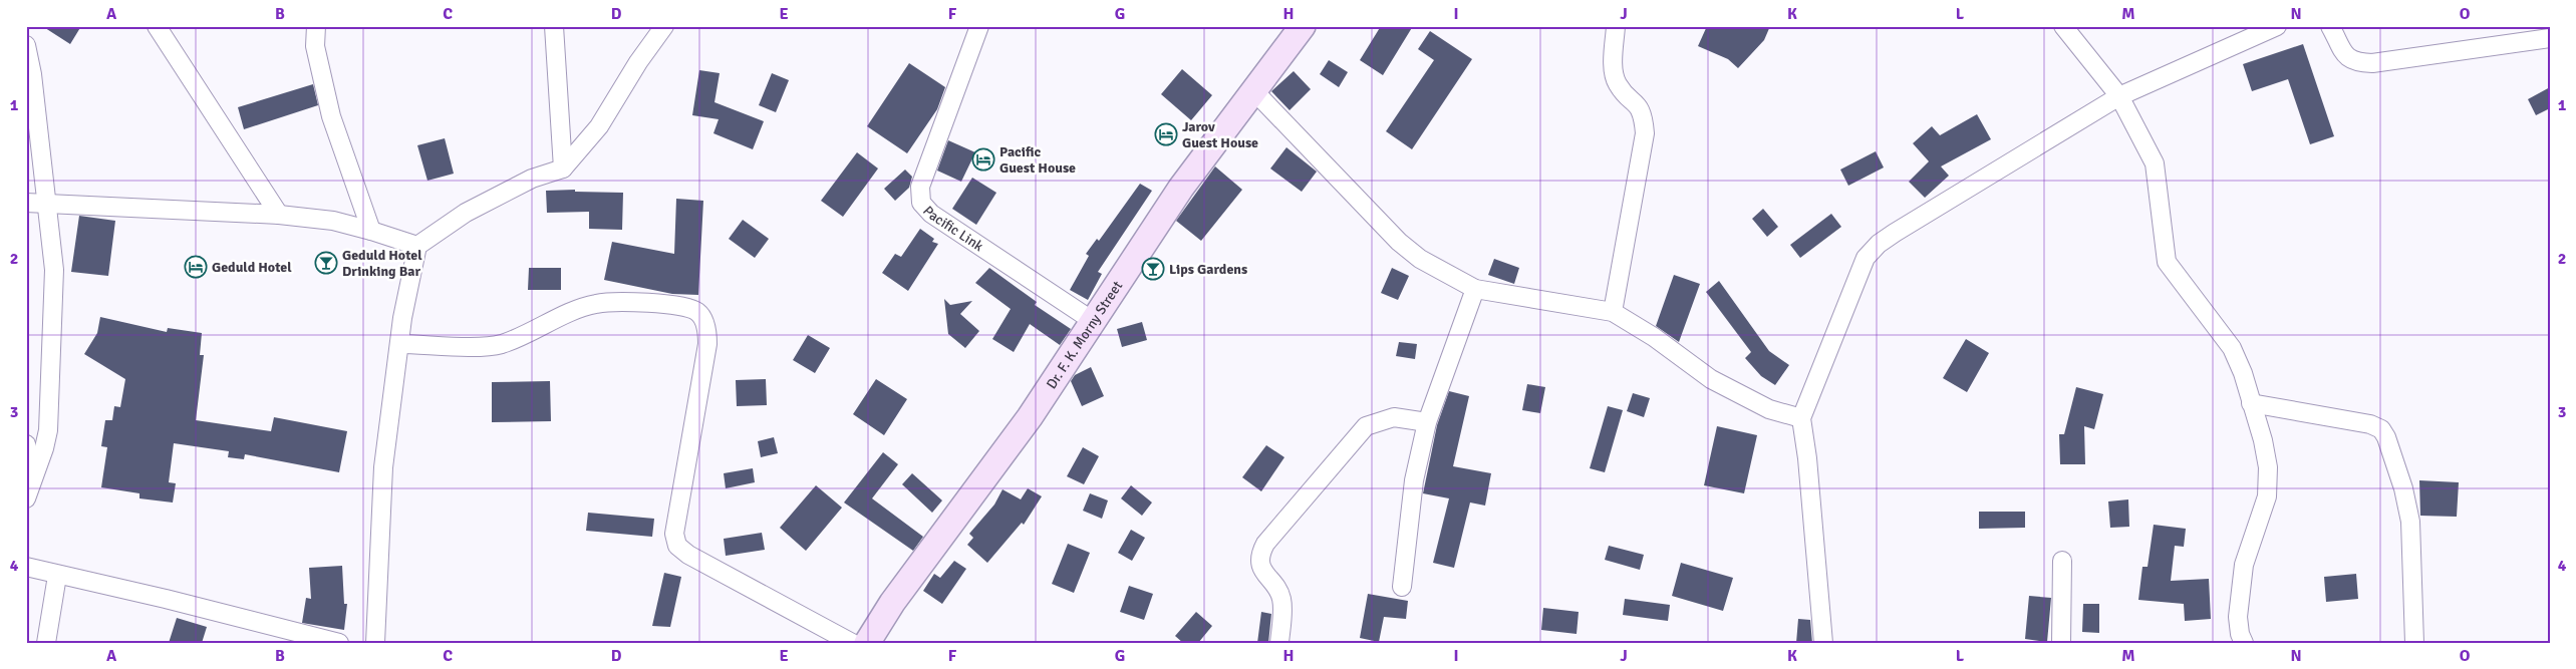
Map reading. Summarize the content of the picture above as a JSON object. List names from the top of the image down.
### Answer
{
  "streets": {
    "street": ["Pacific Link", "Dr. F. K. Morny Street"]
  },
  "crossings": [
    ["Pacific Link", "Dr. F. K. Morny Street"]
  ],
  "places": {
    "hotel": ["Jarov Guest House", "Pacific Guest House", "Geduld Hotel"],
    "bar": ["Geduld Hotel Drinking Bar", "Lips Gardens"]
  },
  "grid": {
    "columns": [
      "A",
      "B",
      "C",
      "D",
      "E",
      "F",
      "G",
      "H",
      "I",
      "J",
      "K",
      "L",
      "M",
      "N",
      "O"
    ],
    "rows": [
      "1",
      "2",
      "3",
      "4"
    ]
  }
}
